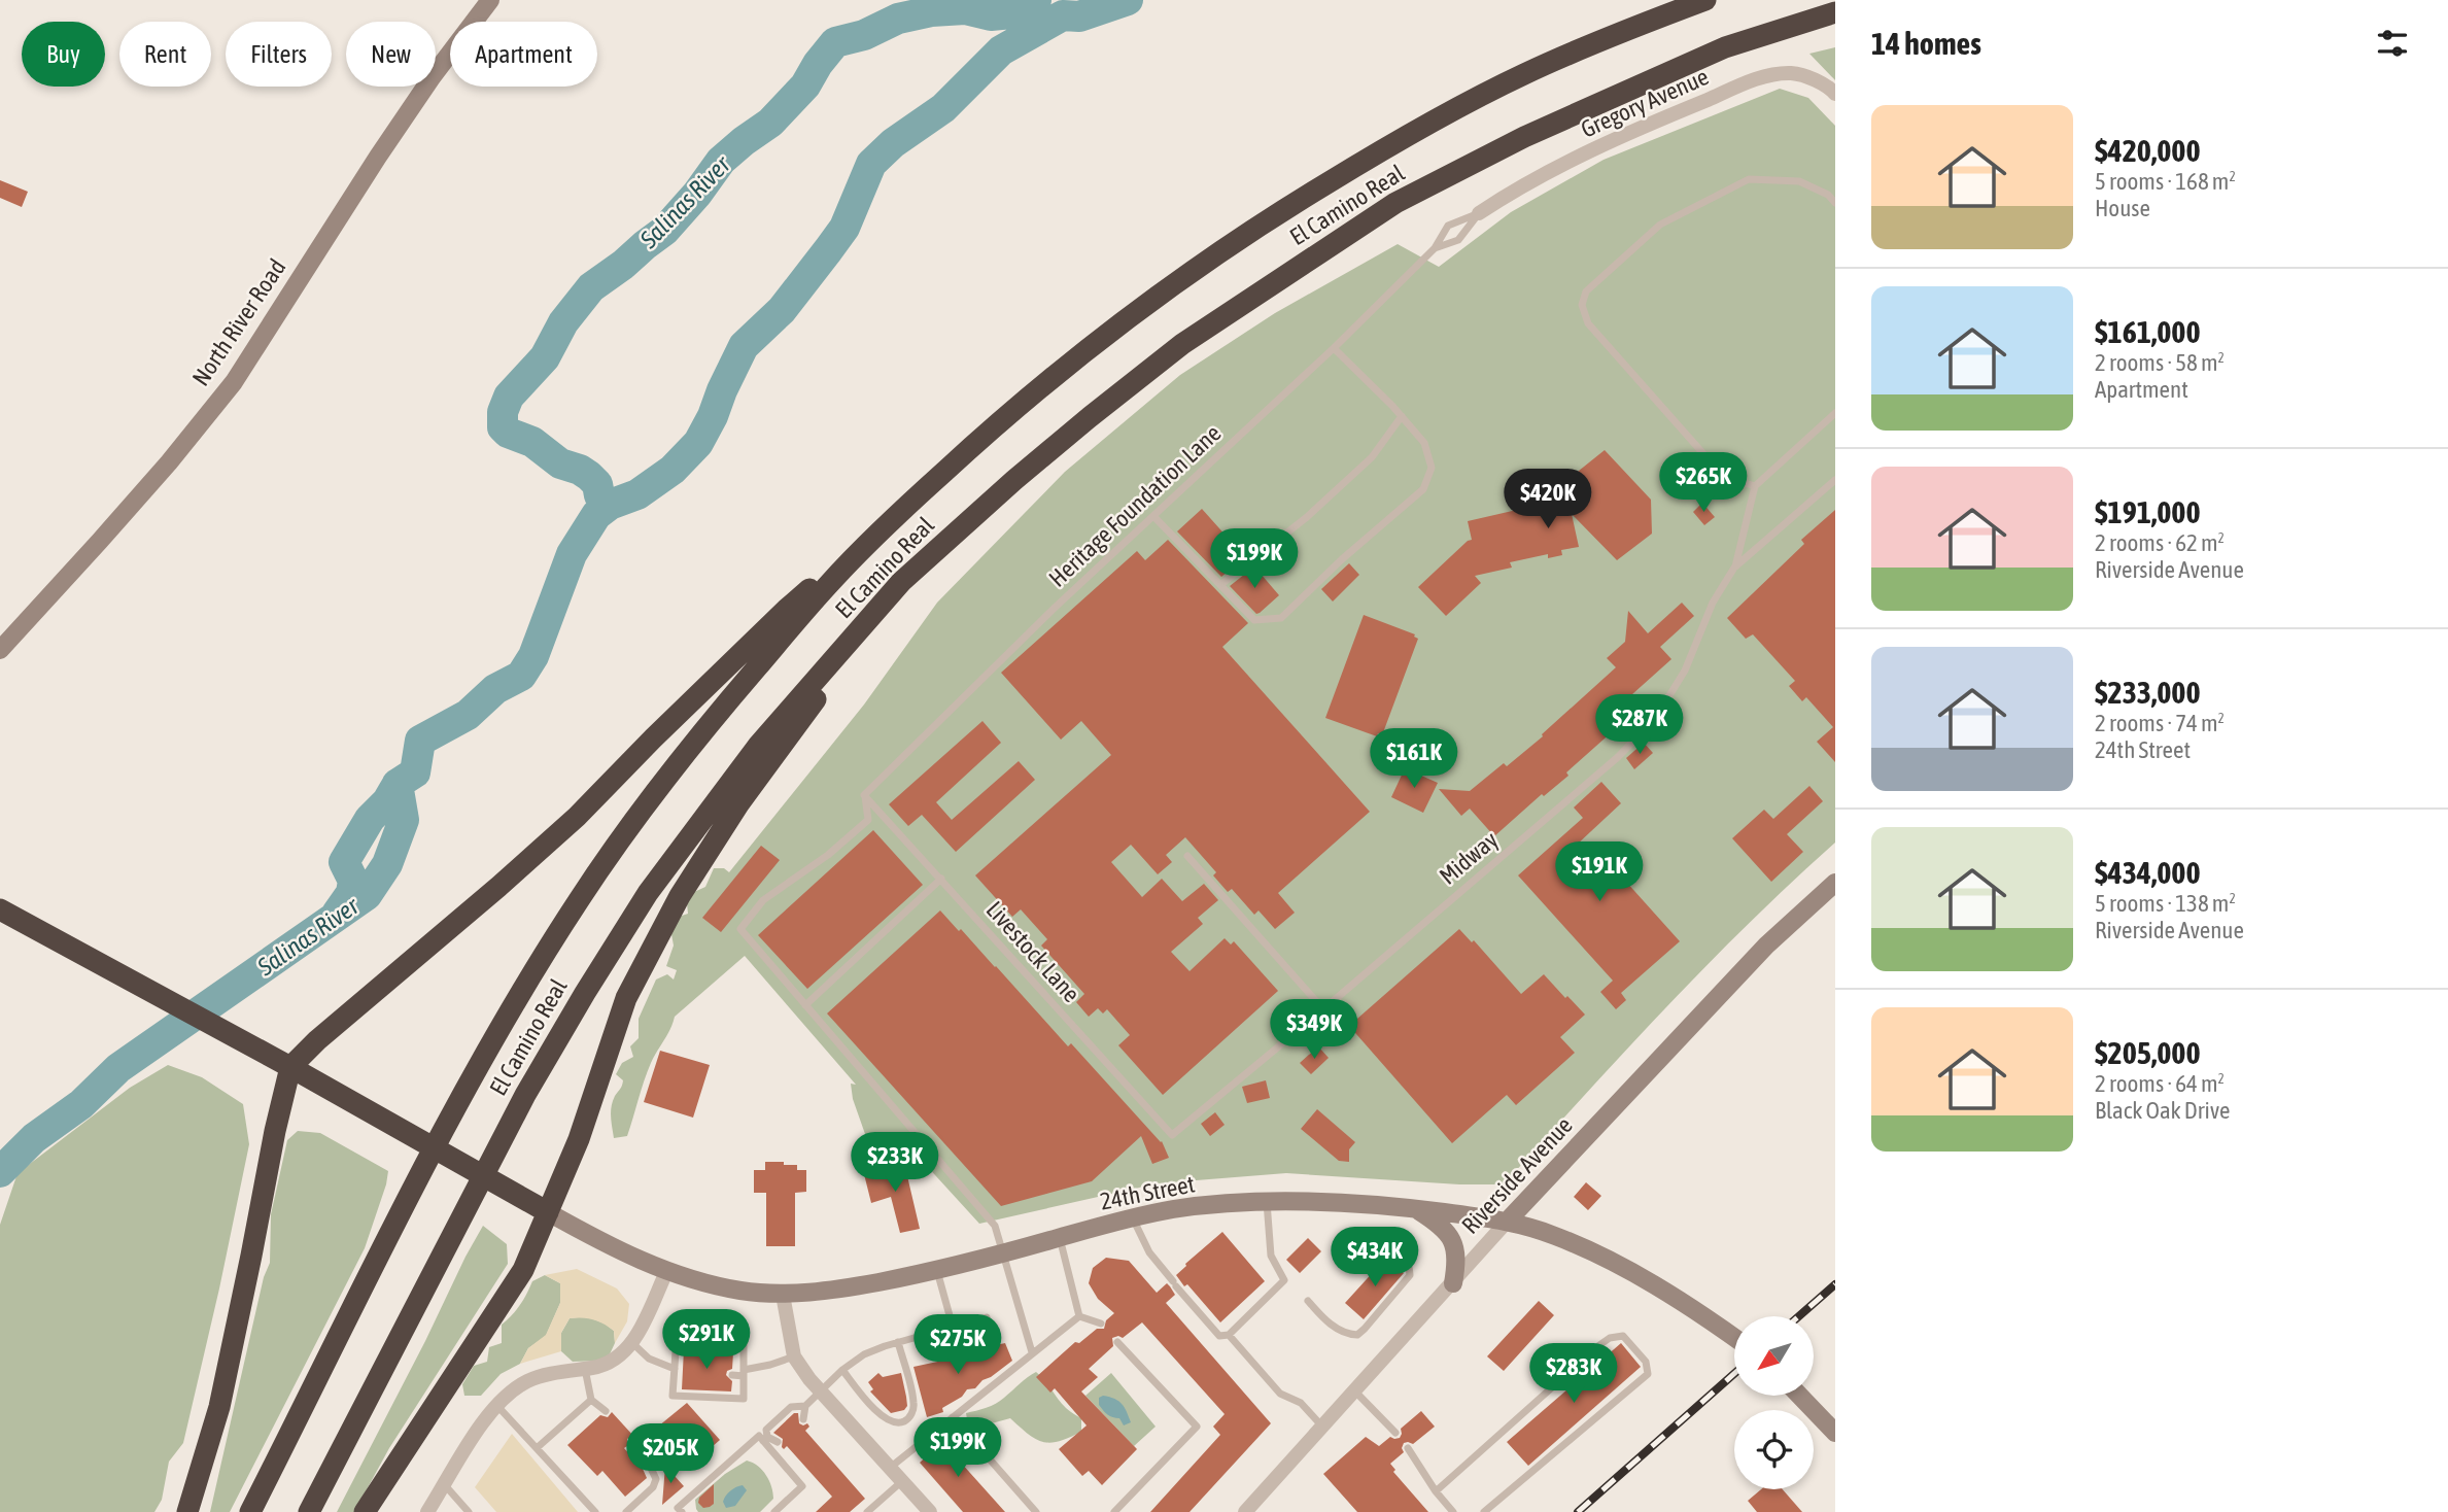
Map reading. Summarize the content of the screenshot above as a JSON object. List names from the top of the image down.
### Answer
{
  "streets": {
    "highway": ["El Camino Real"],
    "main road": ["North River Road", "Riverside Avenue", "24th Street"],
    "street": ["Gregory Avenue"],
    "lane": ["Heritage Foundation Lane", "Midway", "Livestock Lane"]
  },
  "crossings": [
    ["Gregory Avenue", "Heritage Foundation Lane"],
    ["Heritage Foundation Lane", "Livestock Lane"],
    ["Midway", "Livestock Lane"],
    ["Riverside Avenue", "24th Street"]
  ],
  "water": ["Salinas River"],
  "north": "bottom left",
  "page": {
    "heading": "14 homes",
    "chip": [
      "Buy",
      "Rent",
      "Filters",
      "New",
      "Apartment"
    ],
    "list": [
      {
        "name": "$420,000",
        "note": "5 rooms · 168 m² · House"
      },
      {
        "name": "$161,000",
        "note": "2 rooms · 58 m² · Apartment"
      },
      {
        "name": "$191,000",
        "note": "2 rooms · 62 m² · Riverside Avenue"
      },
      {
        "name": "$233,000",
        "note": "2 rooms · 74 m² · 24th Street"
      },
      {
        "name": "$434,000",
        "note": "5 rooms · 138 m² · Riverside Avenue"
      },
      {
        "name": "$205,000",
        "note": "2 rooms · 64 m² · Black Oak Drive"
      }
    ],
    "price": [
      "$265K",
      "$420K",
      "$199K",
      "$287K",
      "$161K",
      "$191K",
      "$349K",
      "$233K",
      "$434K",
      "$291K",
      "$275K",
      "$283K",
      "$199K",
      "$205K"
    ]
  }
}
